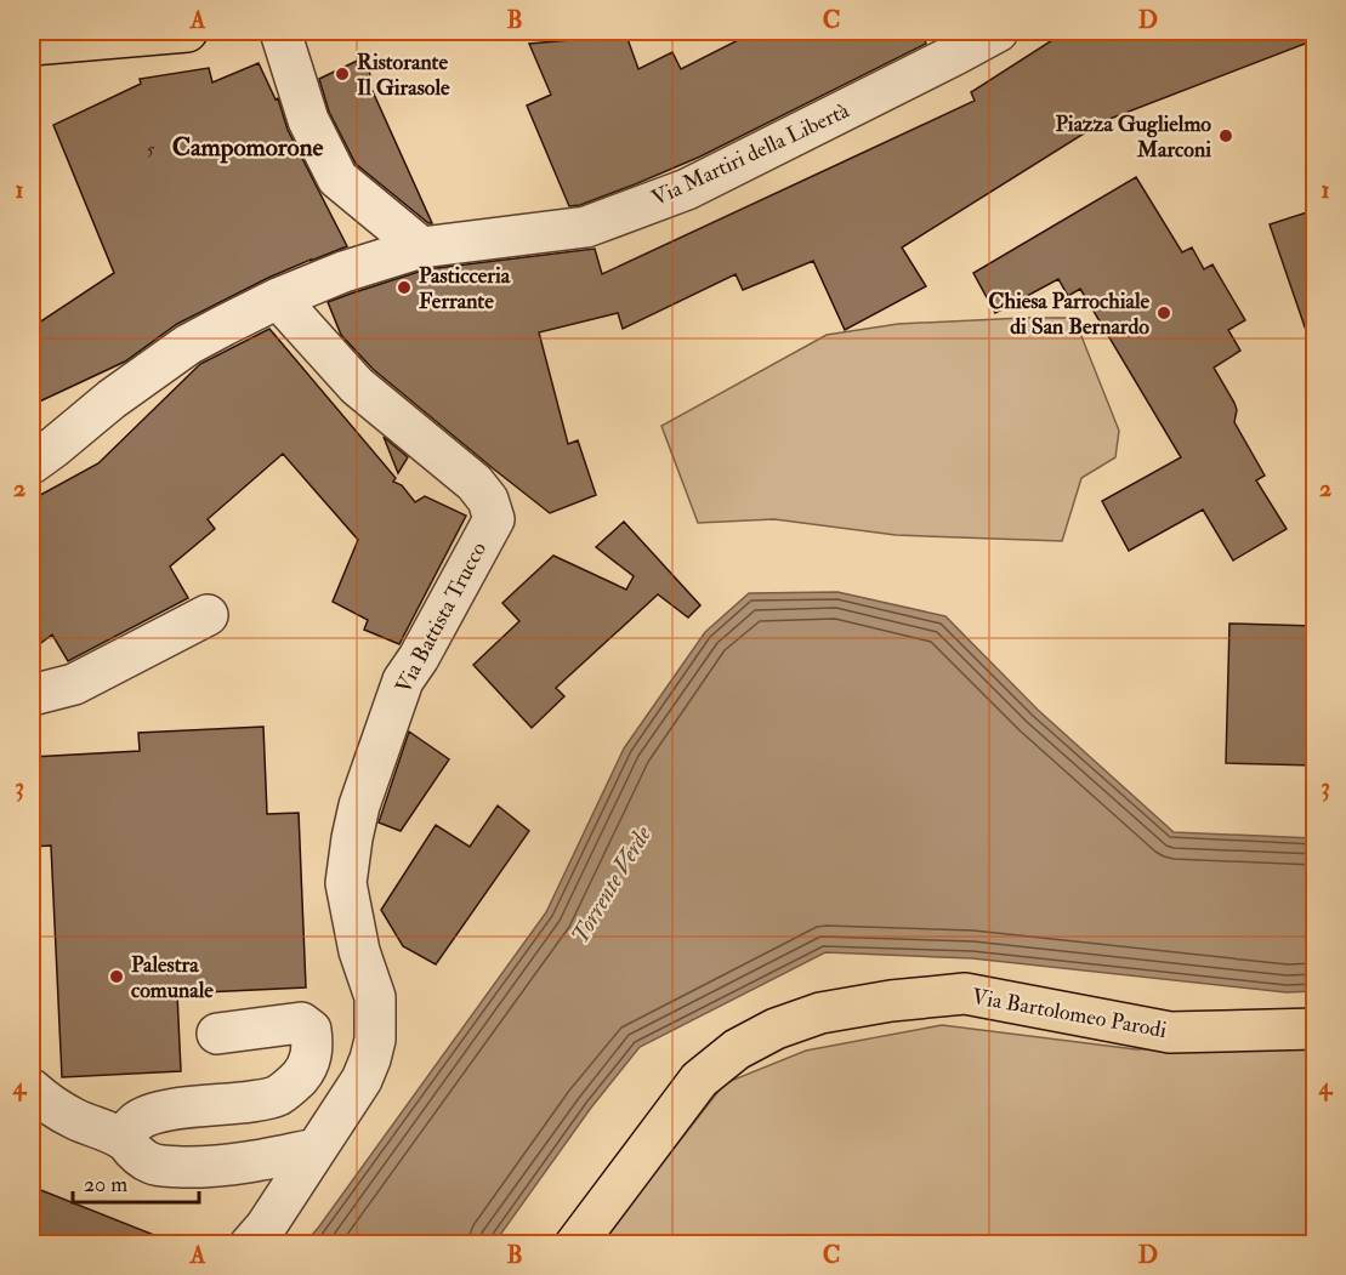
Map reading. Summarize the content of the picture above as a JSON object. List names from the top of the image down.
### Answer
{
  "streets": {
    "main road": ["Via Bartolomeo Parodi"],
    "street": ["Via Martiri della Libertà", "Via Battista Trucco"]
  },
  "crossings": [
    ["Via Martiri della Libertà", "Via Battista Trucco"]
  ],
  "districts": ["Campomorone"],
  "water": ["Torrente Verde"],
  "places": [
    "Ristorante Il Girasole",
    "Piazza Guglielmo Marconi",
    "Pasticceria Ferrante",
    "Chiesa Parrochiale di San Bernardo",
    "Palestra comunale"
  ],
  "house_numbers": ["5"],
  "scale_bar": "20 m",
  "grid": {
    "columns": [
      "A",
      "B",
      "C",
      "D"
    ],
    "rows": [
      "1",
      "2",
      "3",
      "4"
    ]
  }
}
